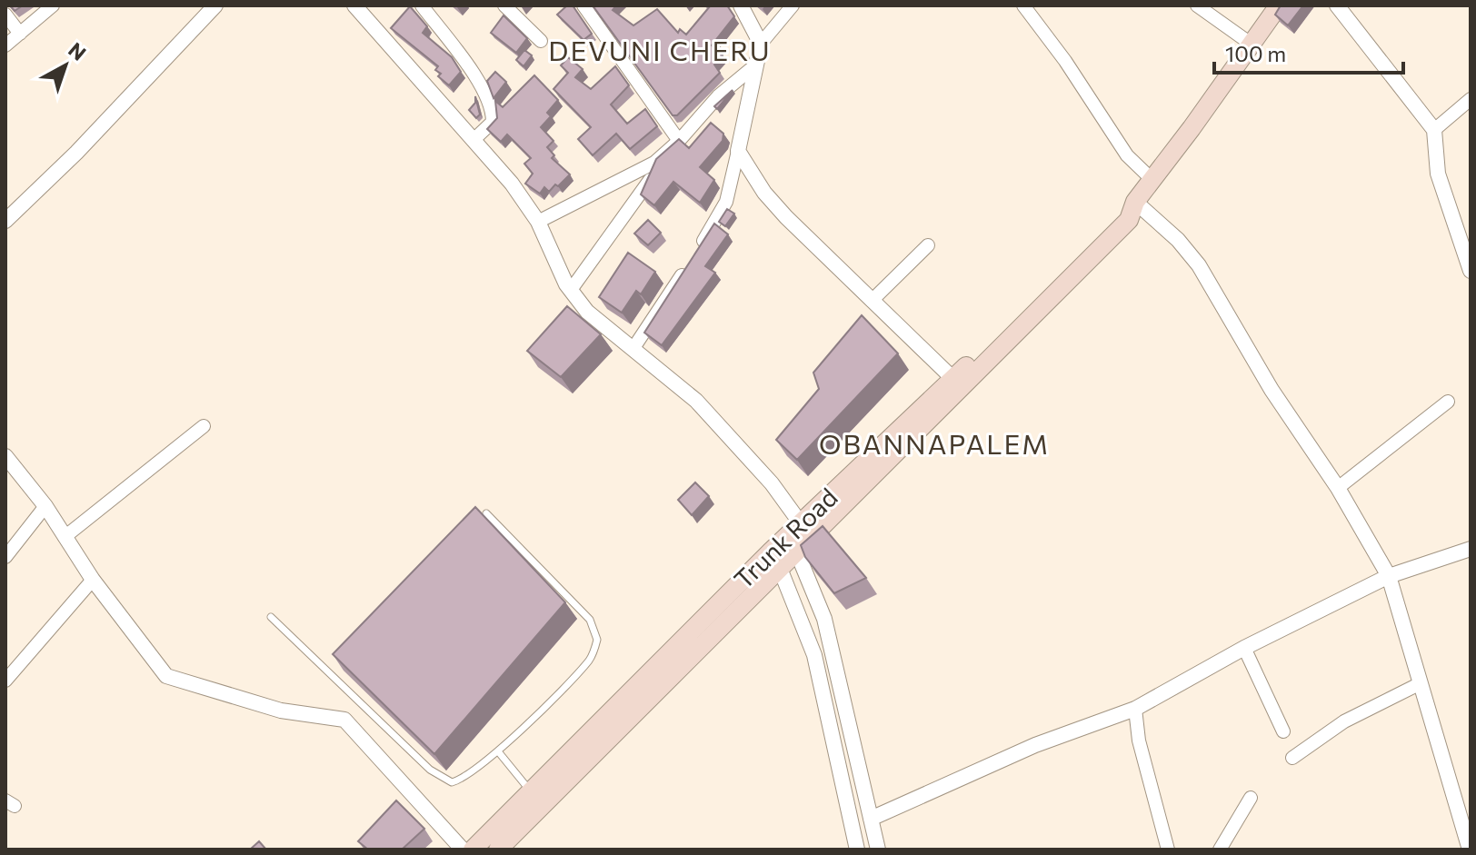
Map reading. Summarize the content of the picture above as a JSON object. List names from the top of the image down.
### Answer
{
  "streets": {
    "main road": ["Trunk Road"]
  },
  "districts": ["DEVUNI CHERU", "OBANNAPALEM"],
  "scale_bar": "100 m",
  "north": "top right"
}
